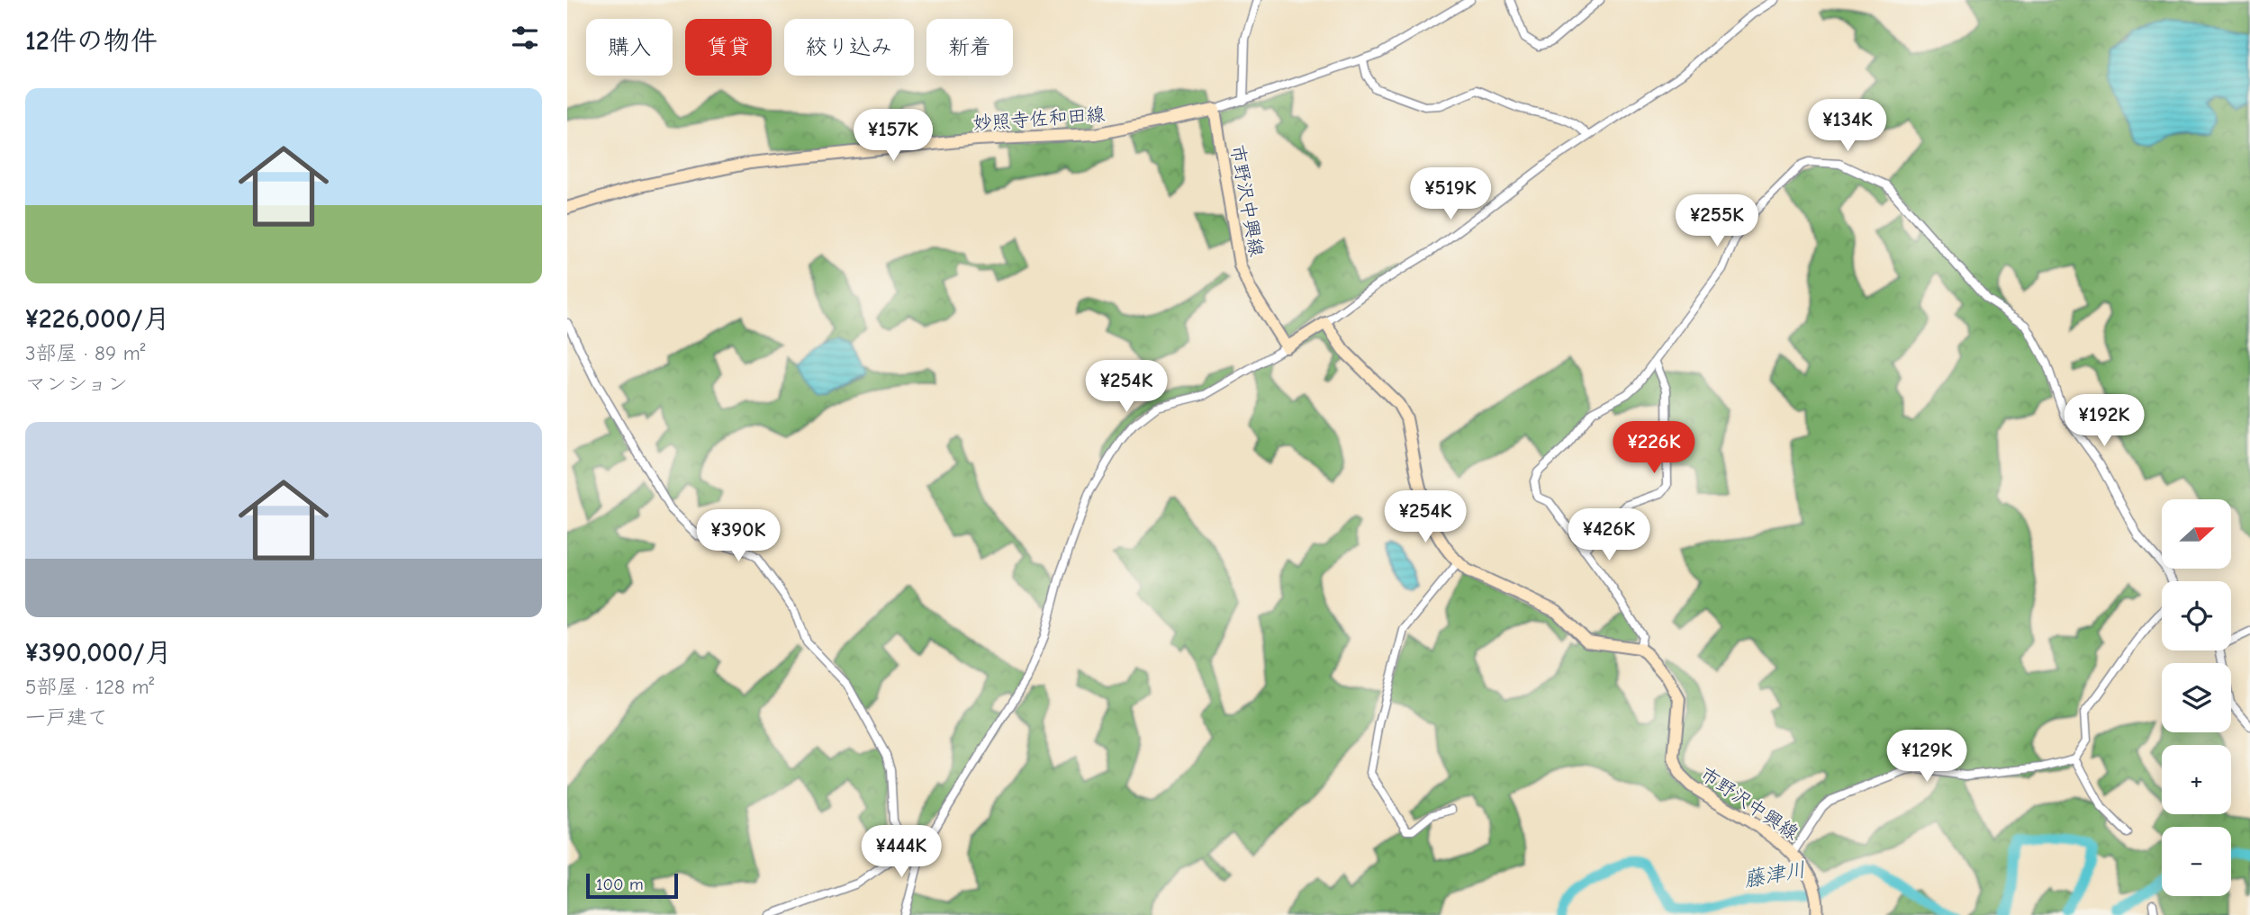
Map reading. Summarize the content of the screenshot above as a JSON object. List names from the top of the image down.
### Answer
{
  "streets": {
    "main road": ["妙照寺佐和田線", "市野沢中興線"]
  },
  "crossings": [
    ["妙照寺佐和田線", "市野沢中興線"]
  ],
  "water": ["藤津川"],
  "scale_bar": "100 m",
  "north": "right",
  "page": {
    "heading": "12件の物件",
    "chip": [
      "購入",
      "賃貸",
      "絞り込み",
      "新着"
    ],
    "list": [
      {
        "name": "¥226,000/月",
        "note": "3部屋 · 89 m² · マンション"
      },
      {
        "name": "¥390,000/月",
        "note": "5部屋 · 128 m² · 一戸建て"
      }
    ],
    "price": [
      "¥134K",
      "¥157K",
      "¥519K",
      "¥255K",
      "¥254K",
      "¥192K",
      "¥226K",
      "¥254K",
      "¥426K",
      "¥390K",
      "¥129K",
      "¥444K"
    ],
    "map_buttons": ["+", "−"],
    "scale": "100 m"
  }
}
